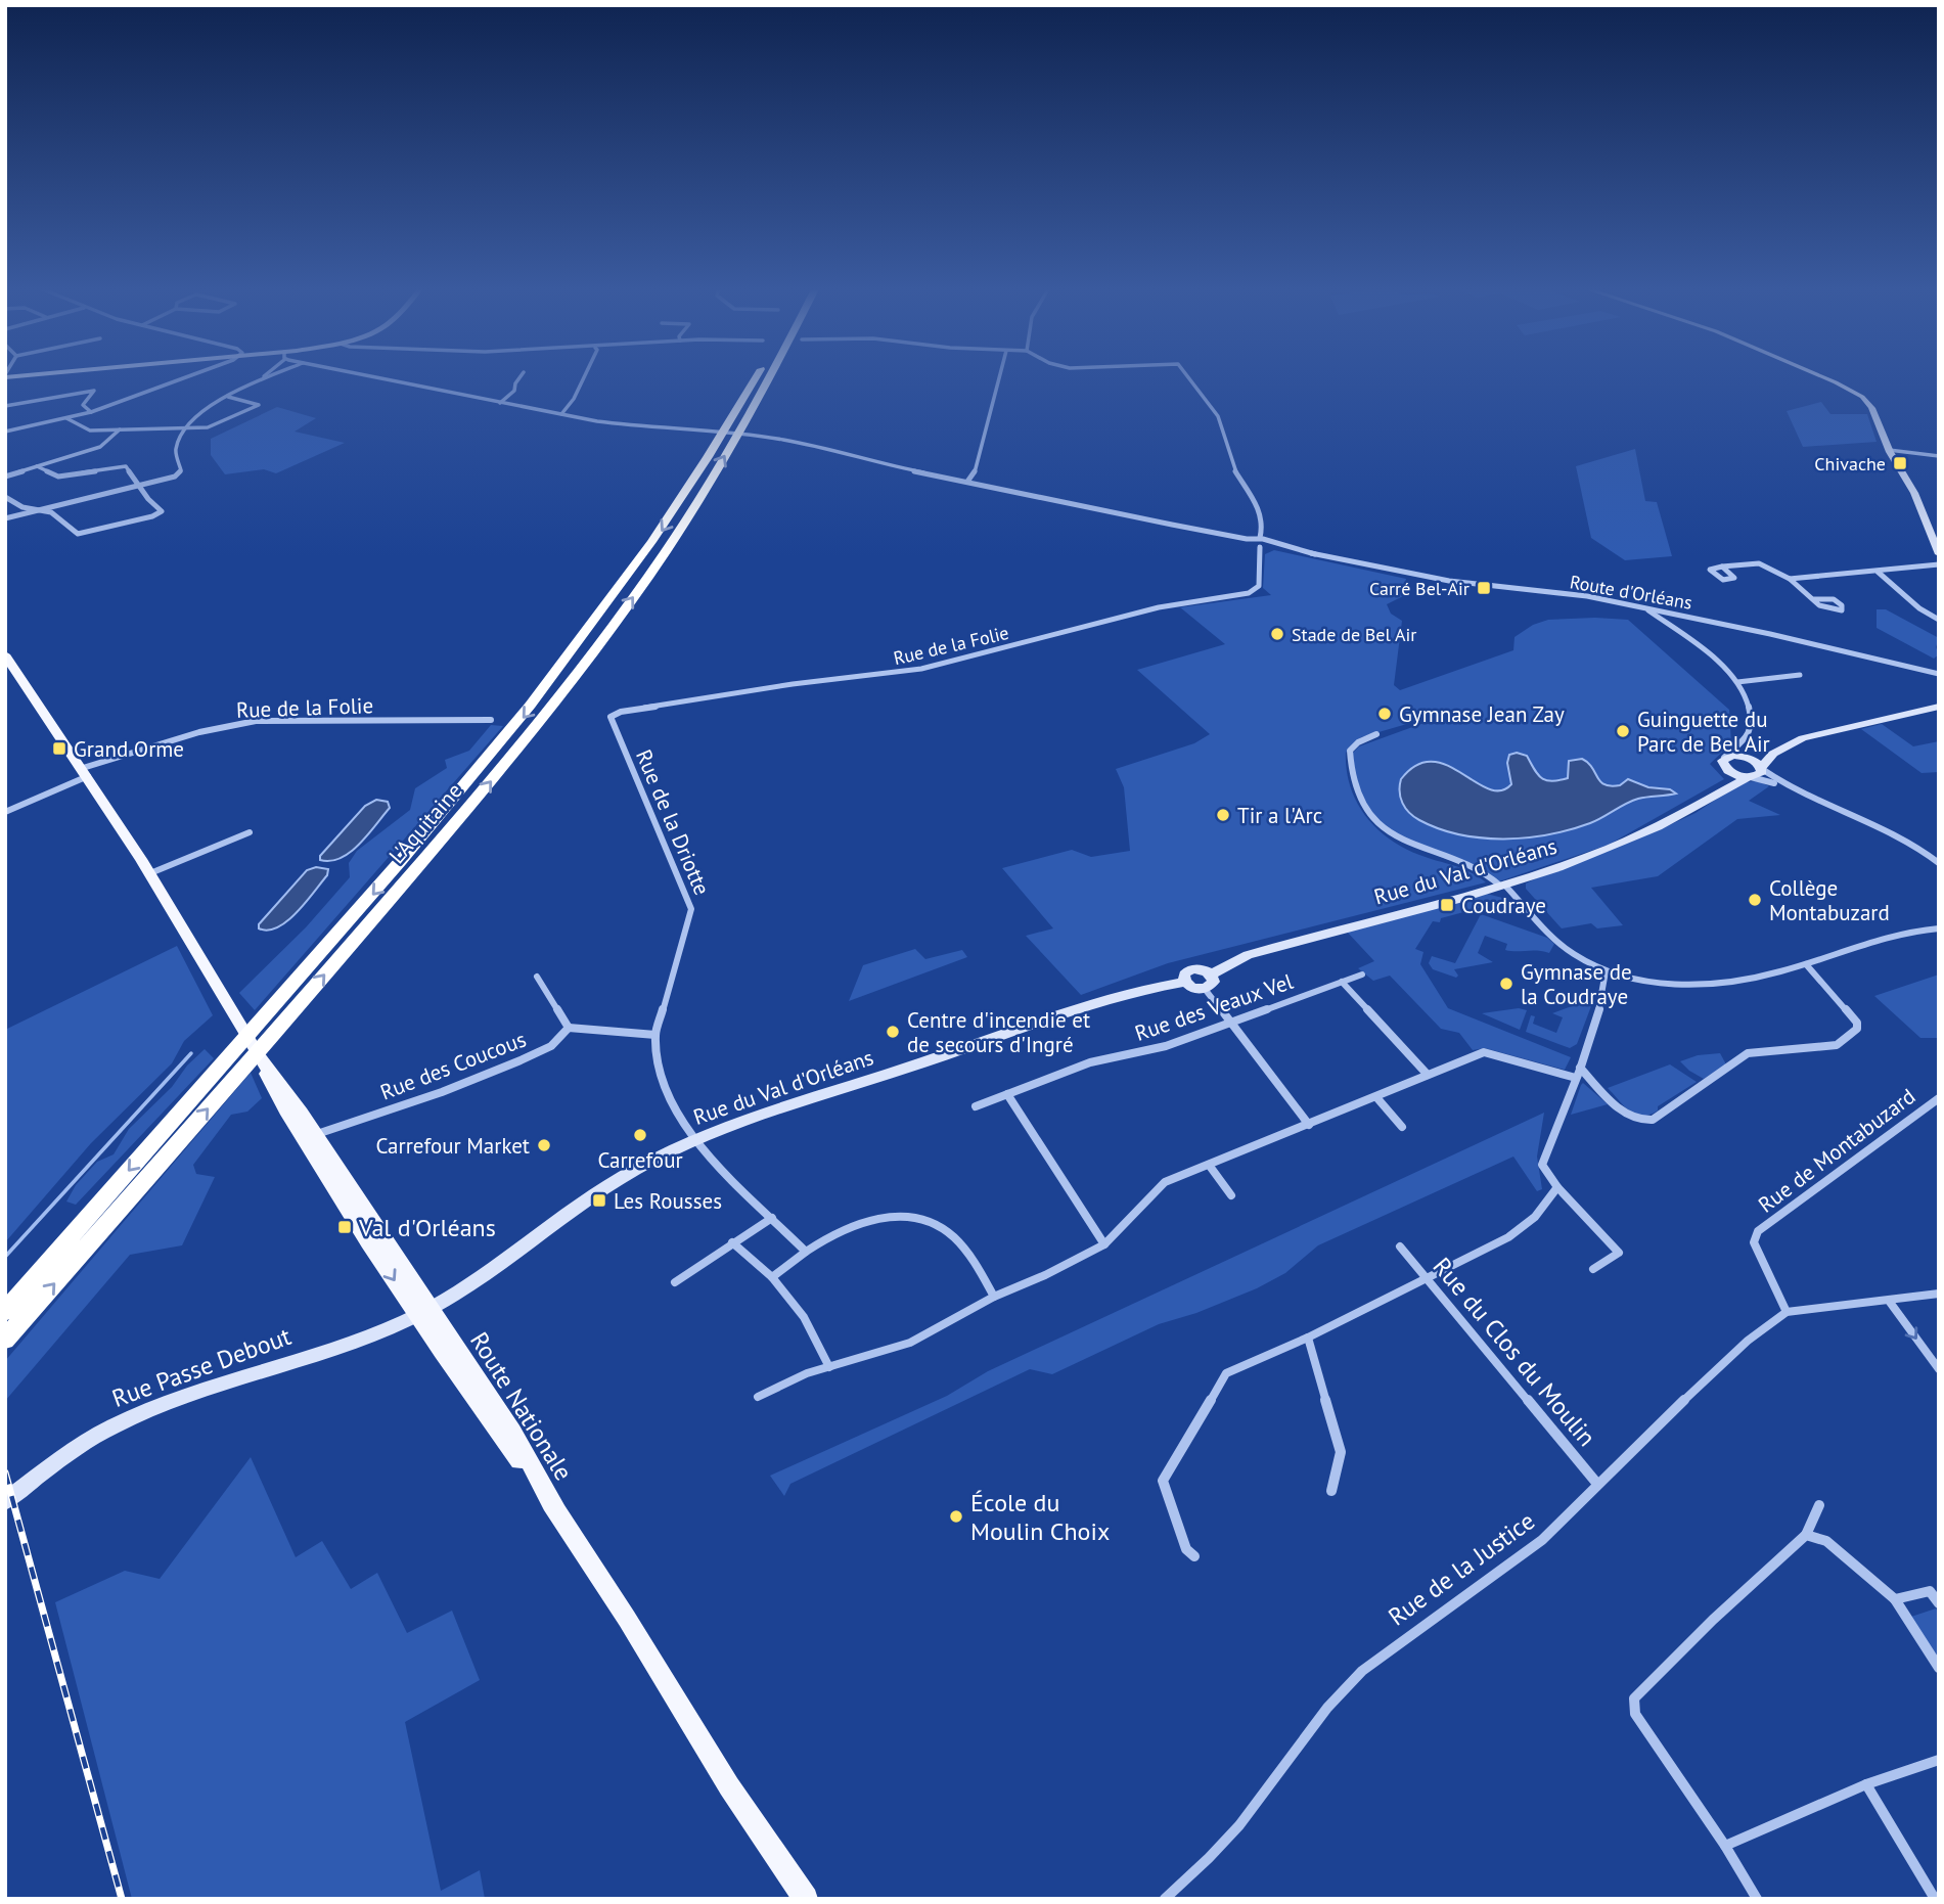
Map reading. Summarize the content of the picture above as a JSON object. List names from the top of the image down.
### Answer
{
  "streets": {
    "highway": ["L'Aquitaine"],
    "main road": ["Route Nationale"],
    "street": [
      "Route d'Orléans",
      "Rue de la Folie",
      "Rue de la Driotte",
      "Rue du Val d'Orléans",
      "Rue des Veaux Vel",
      "Rue des Coucous",
      "Rue de Montabuzard",
      "Rue du Clos du Moulin",
      "Rue Passe Debout",
      "Rue de la Justice"
    ]
  },
  "crossings": [
    ["Route d'Orléans", "Rue de la Folie"],
    ["Rue de la Folie", "Rue de la Driotte"],
    ["Rue de la Folie", "Route Nationale"],
    ["Rue de la Driotte", "Rue du Val d'Orléans"],
    ["Rue du Val d'Orléans", "Rue Passe Debout"],
    ["Rue du Val d'Orléans", "Route Nationale"],
    ["Rue des Coucous", "Route Nationale"],
    ["Rue de Montabuzard", "Rue de la Justice"],
    ["Rue du Clos du Moulin", "Rue de la Justice"],
    ["Rue Passe Debout", "Route Nationale"]
  ],
  "places": {
    "transit": [
      "Chivache",
      "Carré Bel-Air",
      "Grand Orme",
      "Coudraye",
      "Les Rousses",
      "Val d'Orléans"
    ],
    "other": [
      "Stade de Bel Air",
      "Gymnase Jean Zay",
      "Guinguette du Parc de Bel Air",
      "Tir a l'Arc",
      "Collège Montabuzard",
      "Gymnase de la Coudraye",
      "Centre d'incendie et de secours d'Ingré",
      "Carrefour",
      "Carrefour Market",
      "École du Moulin Choix"
    ]
  }
}
